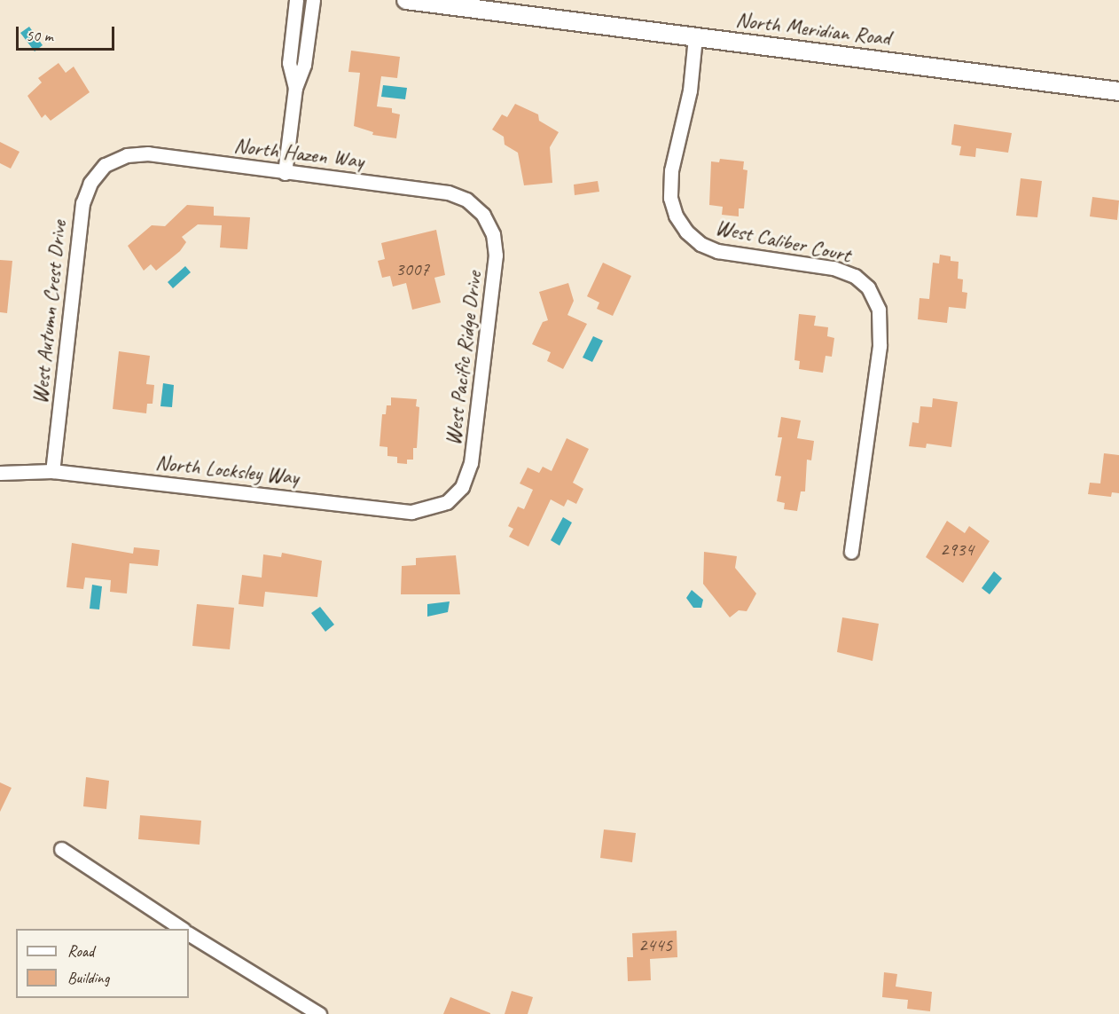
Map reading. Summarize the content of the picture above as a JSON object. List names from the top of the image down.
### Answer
{
  "streets": {
    "street": [
      "North Meridian Road",
      "North Hazen Way",
      "West Caliber Court",
      "West Autumn Crest Drive",
      "West Pacific Ridge Drive",
      "North Locksley Way"
    ]
  },
  "crossings": [
    ["North Meridian Road", "West Caliber Court"],
    ["North Hazen Way", "West Autumn Crest Drive"],
    ["North Hazen Way", "West Pacific Ridge Drive"],
    ["West Autumn Crest Drive", "North Locksley Way"],
    ["West Pacific Ridge Drive", "North Locksley Way"]
  ],
  "house_numbers": ["3007", "2934", "2445"],
  "legend": ["Road", "Building"],
  "scale_bar": "50 m"
}
